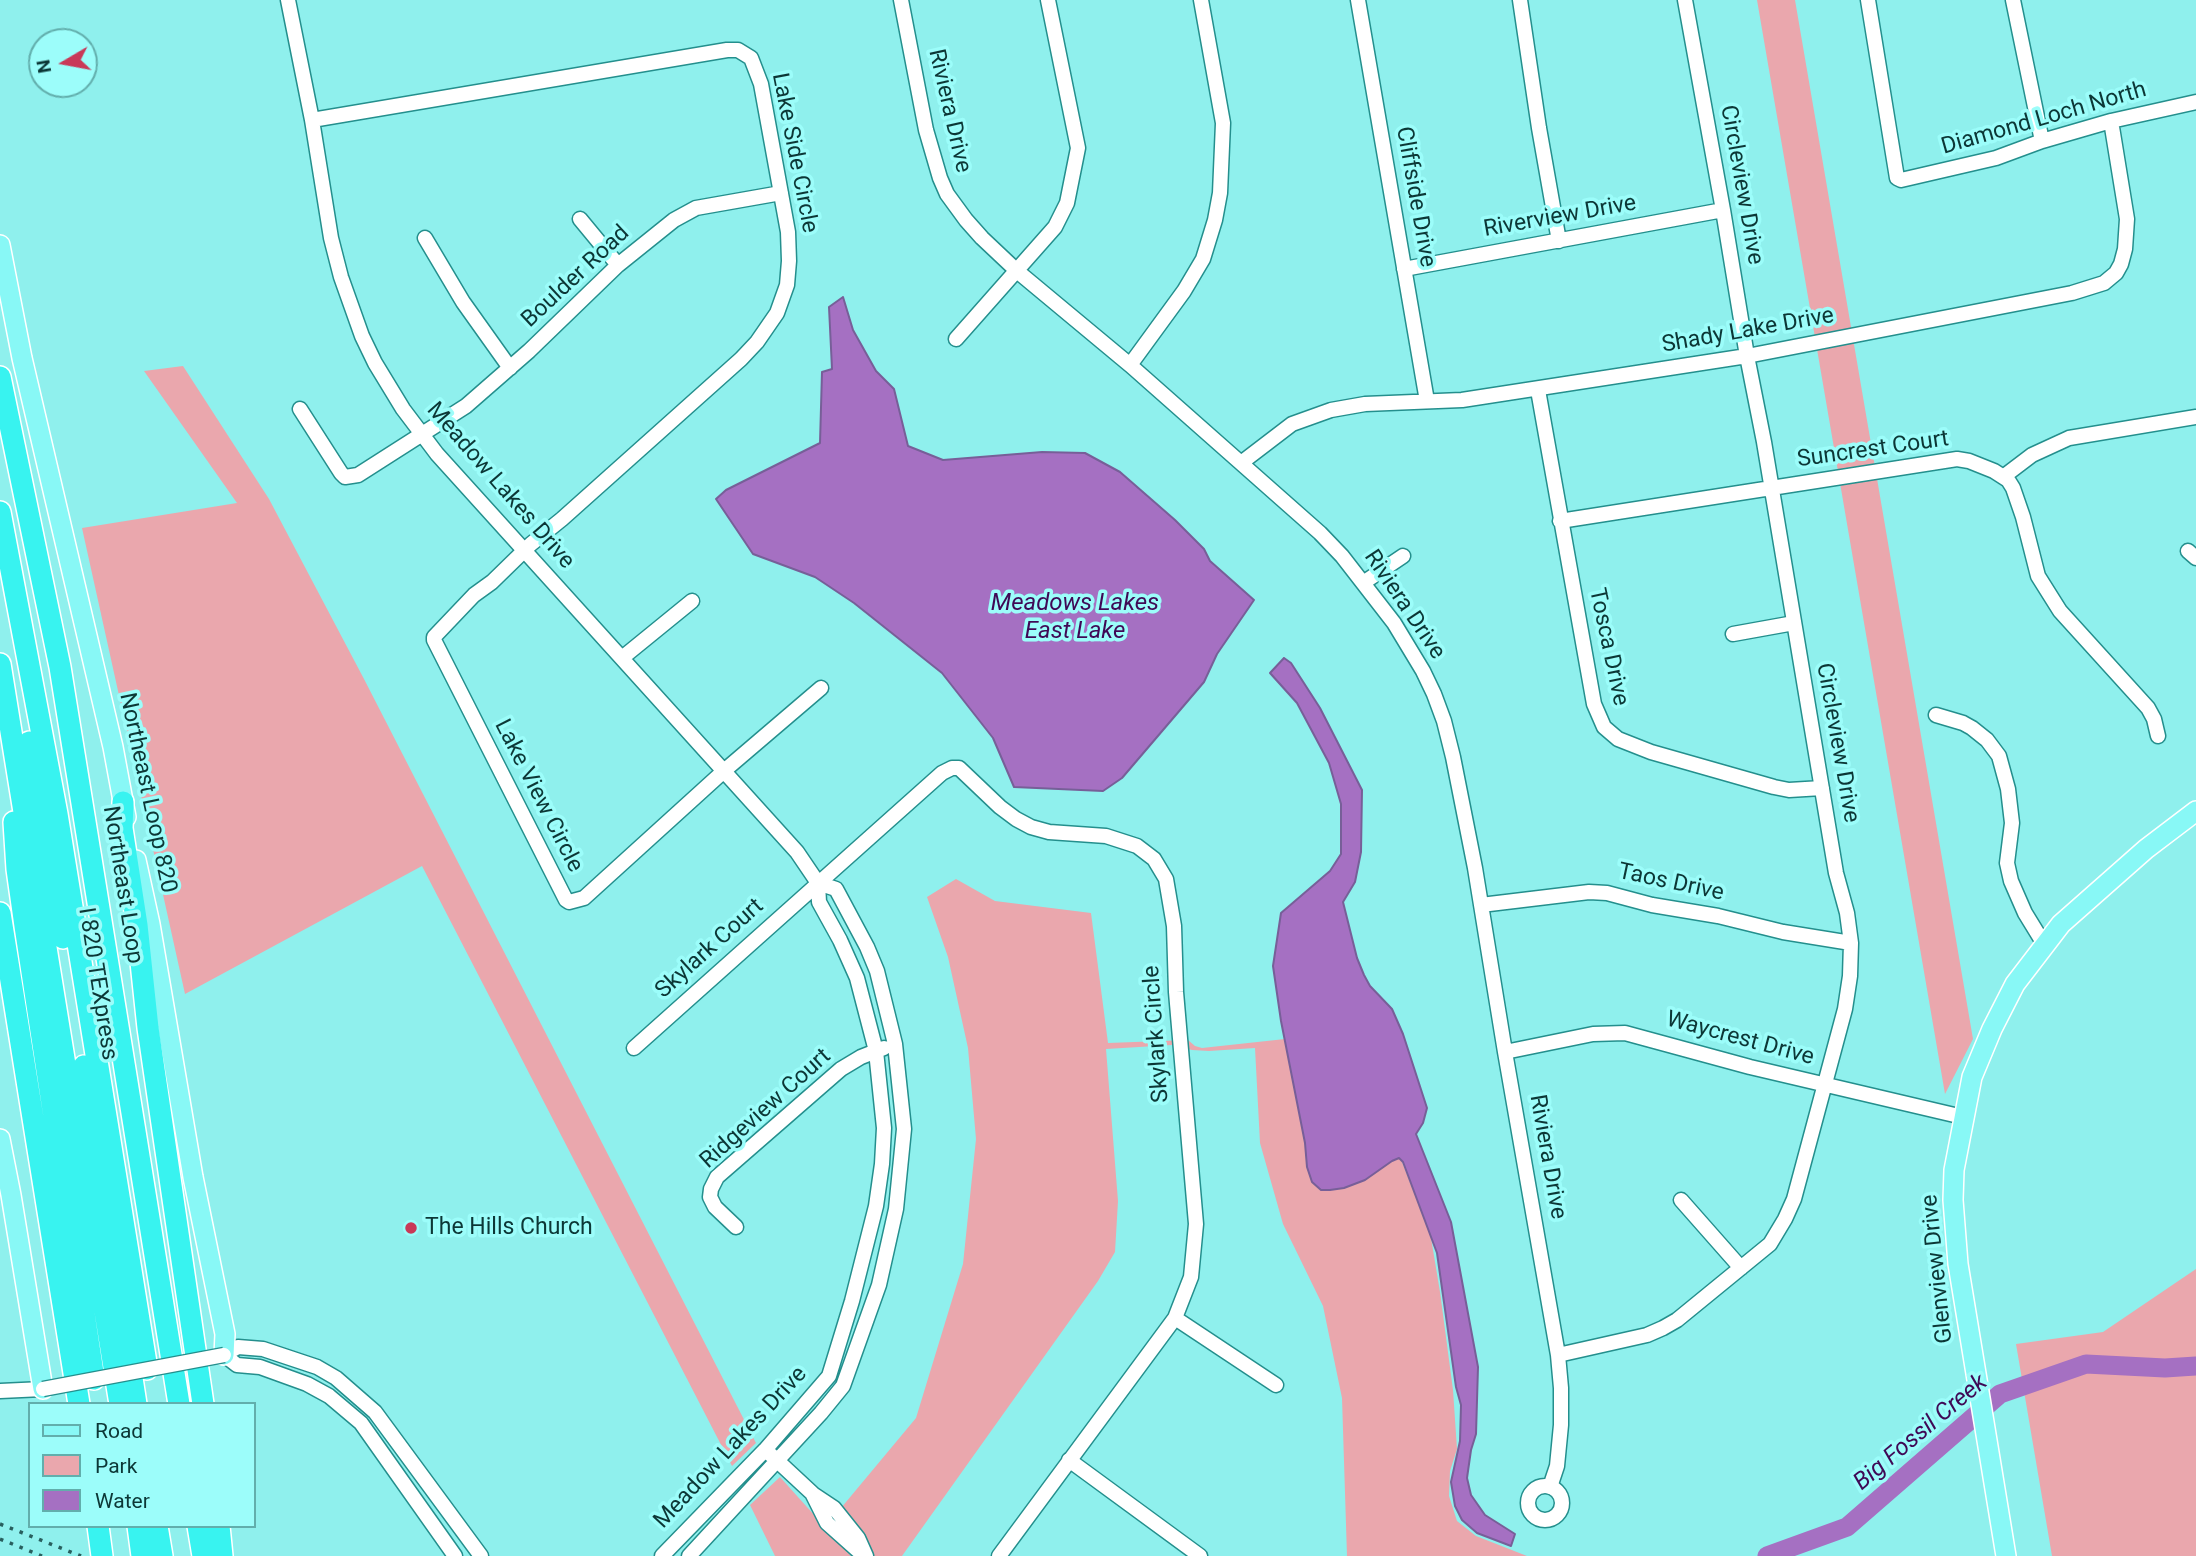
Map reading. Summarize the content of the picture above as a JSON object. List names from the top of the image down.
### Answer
{
  "streets": {
    "highway": ["Northeast Loop", "I 820 TEXpress"],
    "main road": ["Northeast Loop 820", "Glenview Drive"],
    "street": [
      "Riviera Drive",
      "Diamond Loch North",
      "Lake Side Circle",
      "Circleview Drive",
      "Cliffside Drive",
      "Riverview Drive",
      "Boulder Road",
      "Shady Lake Drive",
      "Suncrest Court",
      "Meadow Lakes Drive",
      "Tosca Drive",
      "Lake View Circle",
      "Taos Drive",
      "Skylark Court",
      "Skylark Circle",
      "Waycrest Drive",
      "Ridgeview Court"
    ]
  },
  "crossings": [
    ["Riviera Drive", "Circleview Drive"],
    ["Riviera Drive", "Shady Lake Drive"],
    ["Riviera Drive", "Taos Drive"],
    ["Riviera Drive", "Waycrest Drive"],
    ["Diamond Loch North", "Shady Lake Drive"],
    ["Lake Side Circle", "Boulder Road"],
    ["Lake Side Circle", "Meadow Lakes Drive"],
    ["Lake Side Circle", "Lake View Circle"],
    ["Circleview Drive", "Riverview Drive"],
    ["Circleview Drive", "Shady Lake Drive"],
    ["Circleview Drive", "Suncrest Court"],
    ["Circleview Drive", "Tosca Drive"],
    ["Circleview Drive", "Taos Drive"],
    ["Circleview Drive", "Waycrest Drive"],
    ["Cliffside Drive", "Riverview Drive"],
    ["Cliffside Drive", "Shady Lake Drive"],
    ["Boulder Road", "Meadow Lakes Drive"],
    ["Shady Lake Drive", "Tosca Drive"],
    ["Suncrest Court", "Tosca Drive"],
    ["Meadow Lakes Drive", "Lake View Circle"],
    ["Meadow Lakes Drive", "Skylark Court"],
    ["Meadow Lakes Drive", "Skylark Circle"],
    ["Meadow Lakes Drive", "Ridgeview Court"],
    ["Skylark Court", "Skylark Circle"],
    ["Waycrest Drive", "Glenview Drive"]
  ],
  "water": ["Meadows Lakes East Lake", "Big Fossil Creek"],
  "places": ["The Hills Church"],
  "legend": ["Road", "Park", "Water"],
  "north": "left"
}
